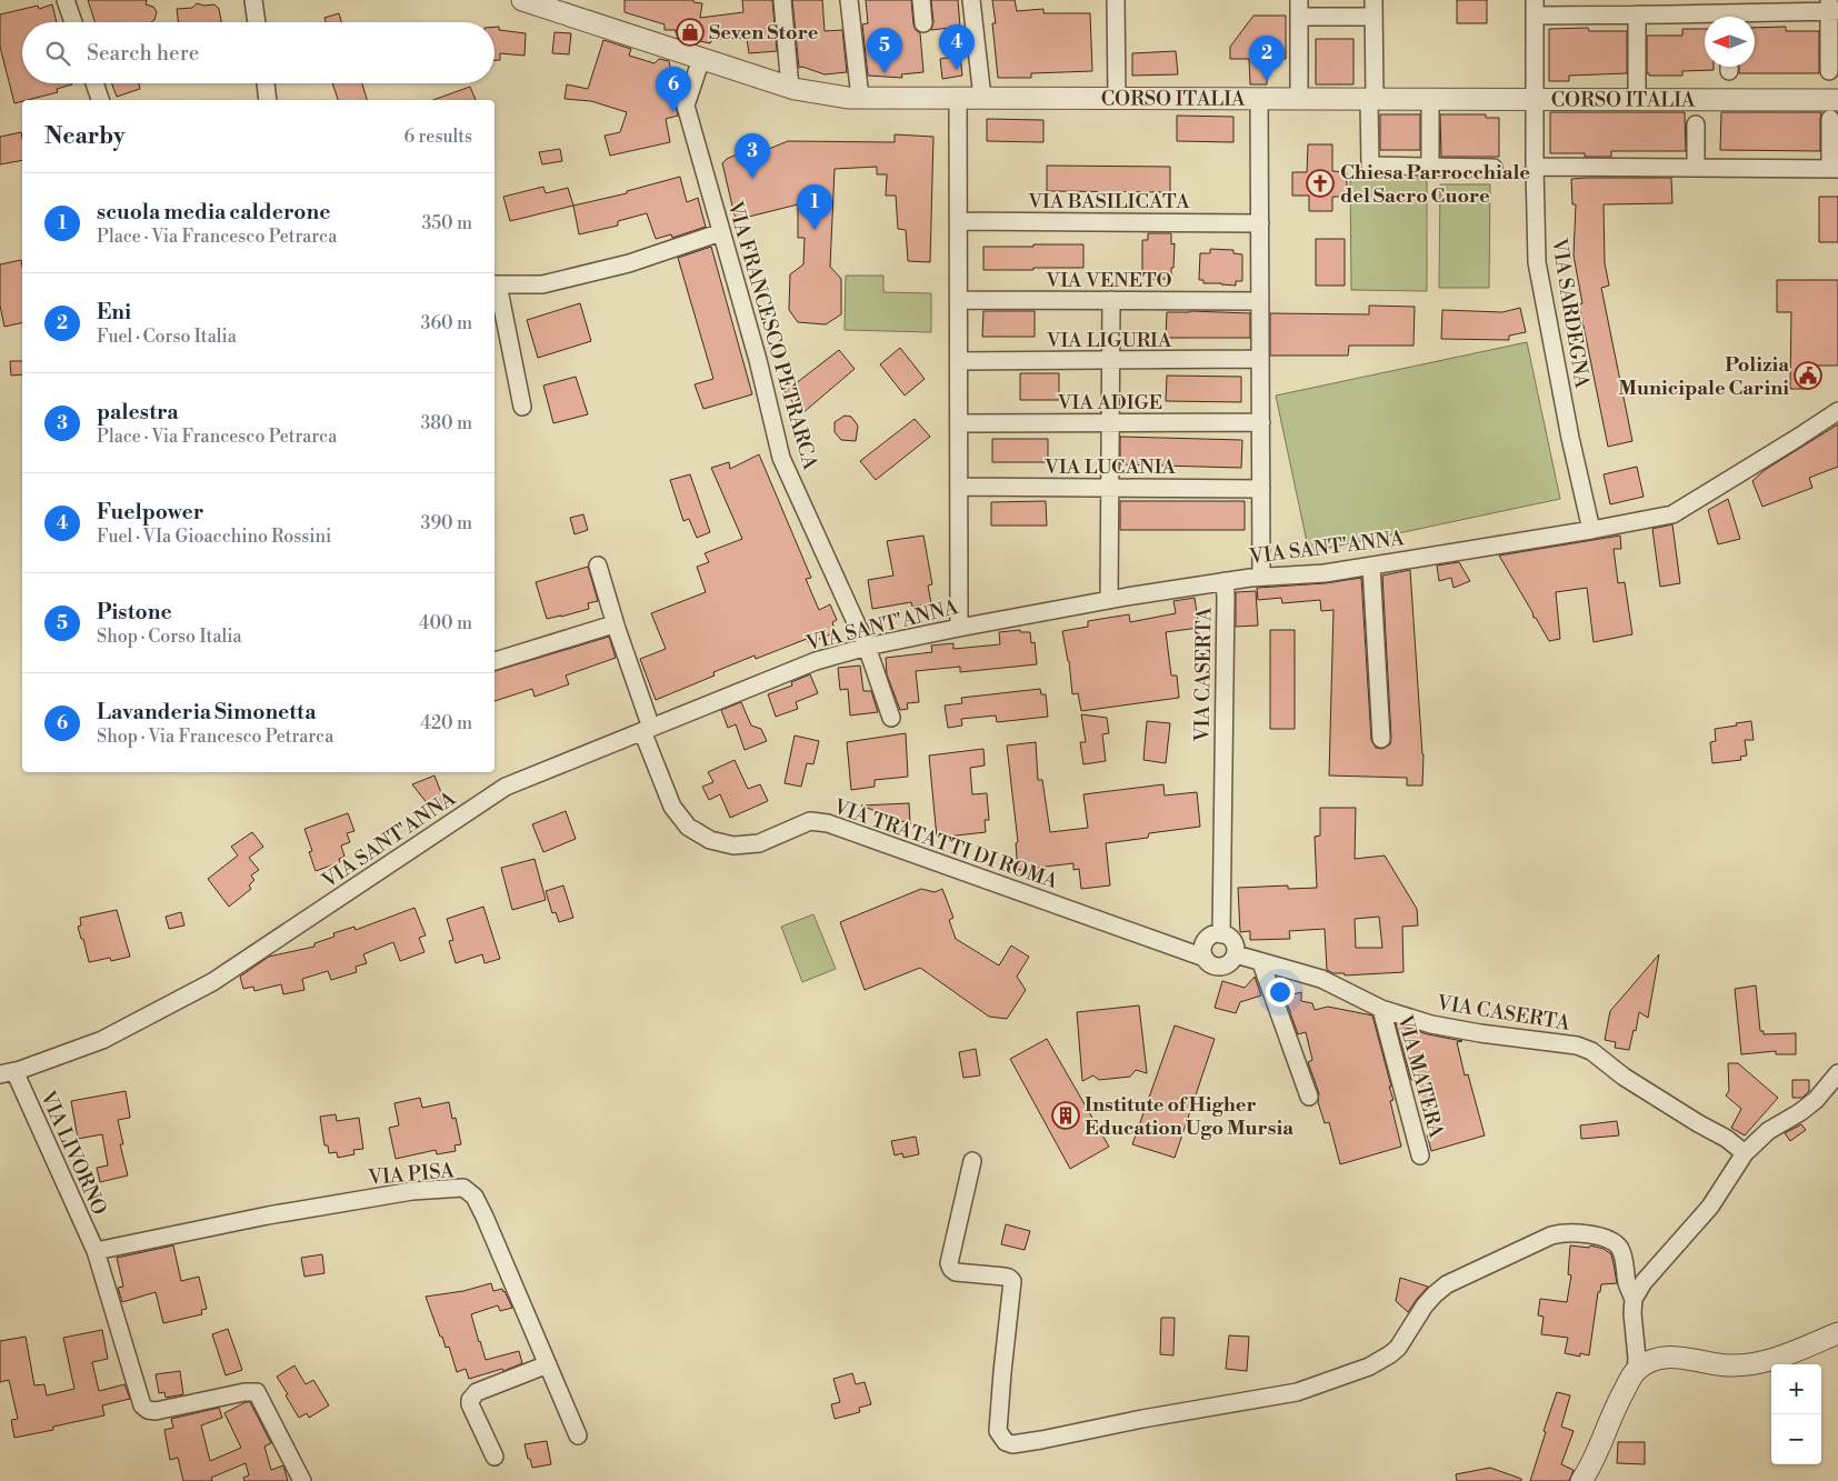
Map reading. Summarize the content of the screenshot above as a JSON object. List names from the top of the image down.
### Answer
{
  "streets": {
    "street": [
      "CORSO ITALIA",
      "VIA BASILICATA",
      "VIA VENETO",
      "VIA SARDEGNA",
      "VIA FRANCESCO PETRARCA",
      "VIA LIGURIA",
      "VIA ADIGE",
      "VIA LUCANIA",
      "VIA SANT'ANNA",
      "VIA CASERTA",
      "VIA TRATATTI DI ROMA",
      "VIA MATERA",
      "VIA LIVORNO",
      "VIA PISA"
    ]
  },
  "crossings": [
    ["CORSO ITALIA", "VIA SARDEGNA"],
    ["CORSO ITALIA", "VIA FRANCESCO PETRARCA"],
    ["VIA SARDEGNA", "VIA SANT'ANNA"],
    ["VIA FRANCESCO PETRARCA", "VIA SANT'ANNA"],
    ["VIA SANT'ANNA", "VIA CASERTA"],
    ["VIA SANT'ANNA", "VIA TRATATTI DI ROMA"],
    ["VIA SANT'ANNA", "VIA LIVORNO"],
    ["VIA CASERTA", "VIA TRATATTI DI ROMA"],
    ["VIA CASERTA", "VIA MATERA"],
    ["VIA LIVORNO", "VIA PISA"]
  ],
  "places": {
    "shop": ["Seven Store"],
    "church": ["Chiesa Parrocchiale del Sacro Cuore"],
    "public building": ["Polizia Municipale Carini"],
    "building": ["Institute of Higher Education Ugo Mursia"]
  },
  "north": "left",
  "page": {
    "search": "Search here",
    "pins": [
      "4",
      "5",
      "2",
      "6",
      "3",
      "1"
    ],
    "heading": ["Nearby", "6 results"],
    "list": [
      {
        "mark": "1",
        "name": "scuola media calderone",
        "note": "Place · Via Francesco Petrarca",
        "value": "350 m"
      },
      {
        "mark": "2",
        "name": "Eni",
        "note": "Fuel · Corso Italia",
        "value": "360 m"
      },
      {
        "mark": "3",
        "name": "palestra",
        "note": "Place · Via Francesco Petrarca",
        "value": "380 m"
      },
      {
        "mark": "4",
        "name": "Fuelpower",
        "note": "Fuel · VIa Gioacchino Rossini",
        "value": "390 m"
      },
      {
        "mark": "5",
        "name": "Pistone",
        "note": "Shop · Corso Italia",
        "value": "400 m"
      },
      {
        "mark": "6",
        "name": "Lavanderia Simonetta",
        "note": "Shop · Via Francesco Petrarca",
        "value": "420 m"
      }
    ],
    "map_buttons": ["+", "−"]
  }
}
